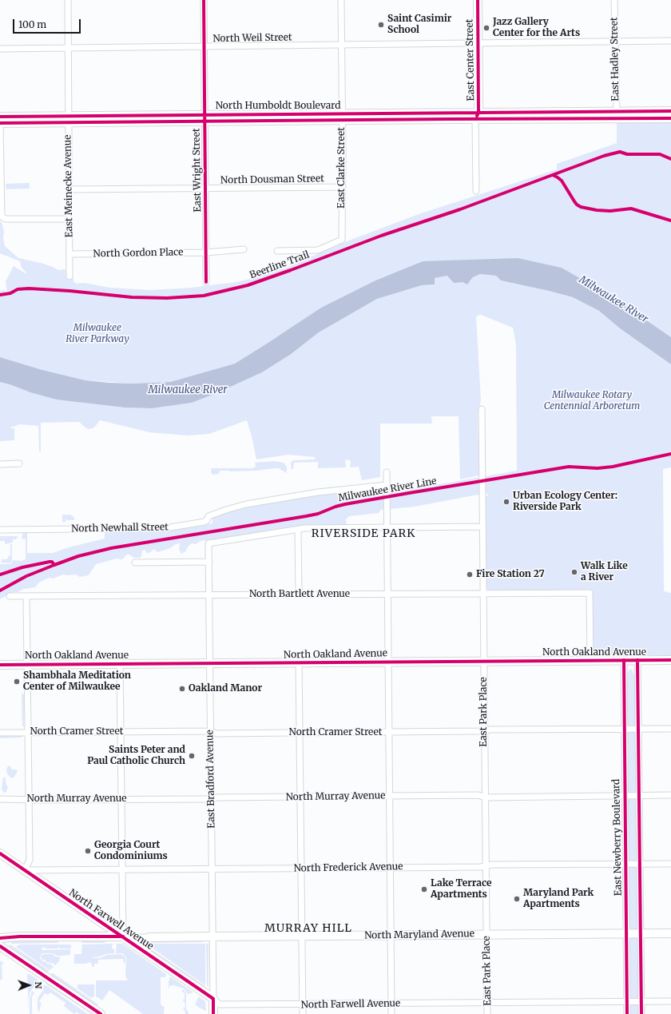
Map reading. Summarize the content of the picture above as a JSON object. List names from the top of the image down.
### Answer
{
  "streets": {
    "main road": [
      "East Center Street",
      "North Humboldt Boulevard",
      "North Oakland Avenue",
      "East Bradford Avenue",
      "North Farwell Avenue",
      "North Maryland Avenue"
    ],
    "street": [
      "North Weil Street",
      "East Hadley Street",
      "East Clarke Street",
      "East Wright Street",
      "North Dousman Street",
      "East Meinecke Avenue",
      "North Gordon Place",
      "North Newhall Street",
      "North Bartlett Avenue",
      "East Park Place",
      "North Cramer Street",
      "North Murray Avenue",
      "East Newberry Boulevard",
      "North Frederick Avenue"
    ],
    "cycle path": ["Beerline Trail", "Milwaukee River Line"]
  },
  "crossings": [
    ["North Weil Street", "East Hadley Street"],
    ["North Weil Street", "East Center Street"],
    ["North Weil Street", "East Clarke Street"],
    ["North Weil Street", "East Wright Street"],
    ["North Weil Street", "East Meinecke Avenue"],
    ["East Hadley Street", "North Humboldt Boulevard"],
    ["East Center Street", "North Humboldt Boulevard"],
    ["North Humboldt Boulevard", "East Clarke Street"],
    ["North Humboldt Boulevard", "East Wright Street"],
    ["North Humboldt Boulevard", "East Meinecke Avenue"],
    ["East Clarke Street", "North Dousman Street"],
    ["East Wright Street", "North Dousman Street"],
    ["East Wright Street", "North Gordon Place"],
    ["North Dousman Street", "East Meinecke Avenue"],
    ["East Meinecke Avenue", "North Gordon Place"],
    ["North Bartlett Avenue", "North Oakland Avenue"],
    ["North Bartlett Avenue", "East Park Place"],
    ["North Bartlett Avenue", "East Bradford Avenue"],
    ["North Oakland Avenue", "East Park Place"],
    ["North Oakland Avenue", "East Bradford Avenue"],
    ["North Oakland Avenue", "East Newberry Boulevard"],
    ["East Park Place", "North Cramer Street"],
    ["East Park Place", "North Murray Avenue"],
    ["East Park Place", "North Frederick Avenue"],
    ["East Park Place", "North Farwell Avenue"],
    ["East Park Place", "North Maryland Avenue"],
    ["North Cramer Street", "East Bradford Avenue"],
    ["North Cramer Street", "East Newberry Boulevard"],
    ["East Bradford Avenue", "North Murray Avenue"],
    ["East Bradford Avenue", "North Frederick Avenue"],
    ["East Bradford Avenue", "North Farwell Avenue"],
    ["East Bradford Avenue", "North Maryland Avenue"],
    ["North Murray Avenue", "East Newberry Boulevard"],
    ["East Newberry Boulevard", "North Frederick Avenue"],
    ["East Newberry Boulevard", "North Farwell Avenue"],
    ["East Newberry Boulevard", "North Maryland Avenue"],
    ["North Frederick Avenue", "North Farwell Avenue"],
    ["North Farwell Avenue", "North Maryland Avenue"]
  ],
  "districts": ["RIVERSIDE PARK", "MURRAY HILL"],
  "water": ["Milwaukee River"],
  "parks": ["Milwaukee River Parkway", "Milwaukee Rotary Centennial Arboretum"],
  "places": [
    "Saint Casimir School",
    "Jazz Gallery Center for the Arts",
    "Urban Ecology Center: Riverside Park",
    "Walk Like a River",
    "Fire Station 27",
    "Shambhala Meditation Center of Milwaukee",
    "Oakland Manor",
    "Saints Peter and Paul Catholic Church",
    "Georgia Court Condominiums",
    "Lake Terrace Apartments",
    "Maryland Park Apartments"
  ],
  "scale_bar": "100 m",
  "north": "right"
}
